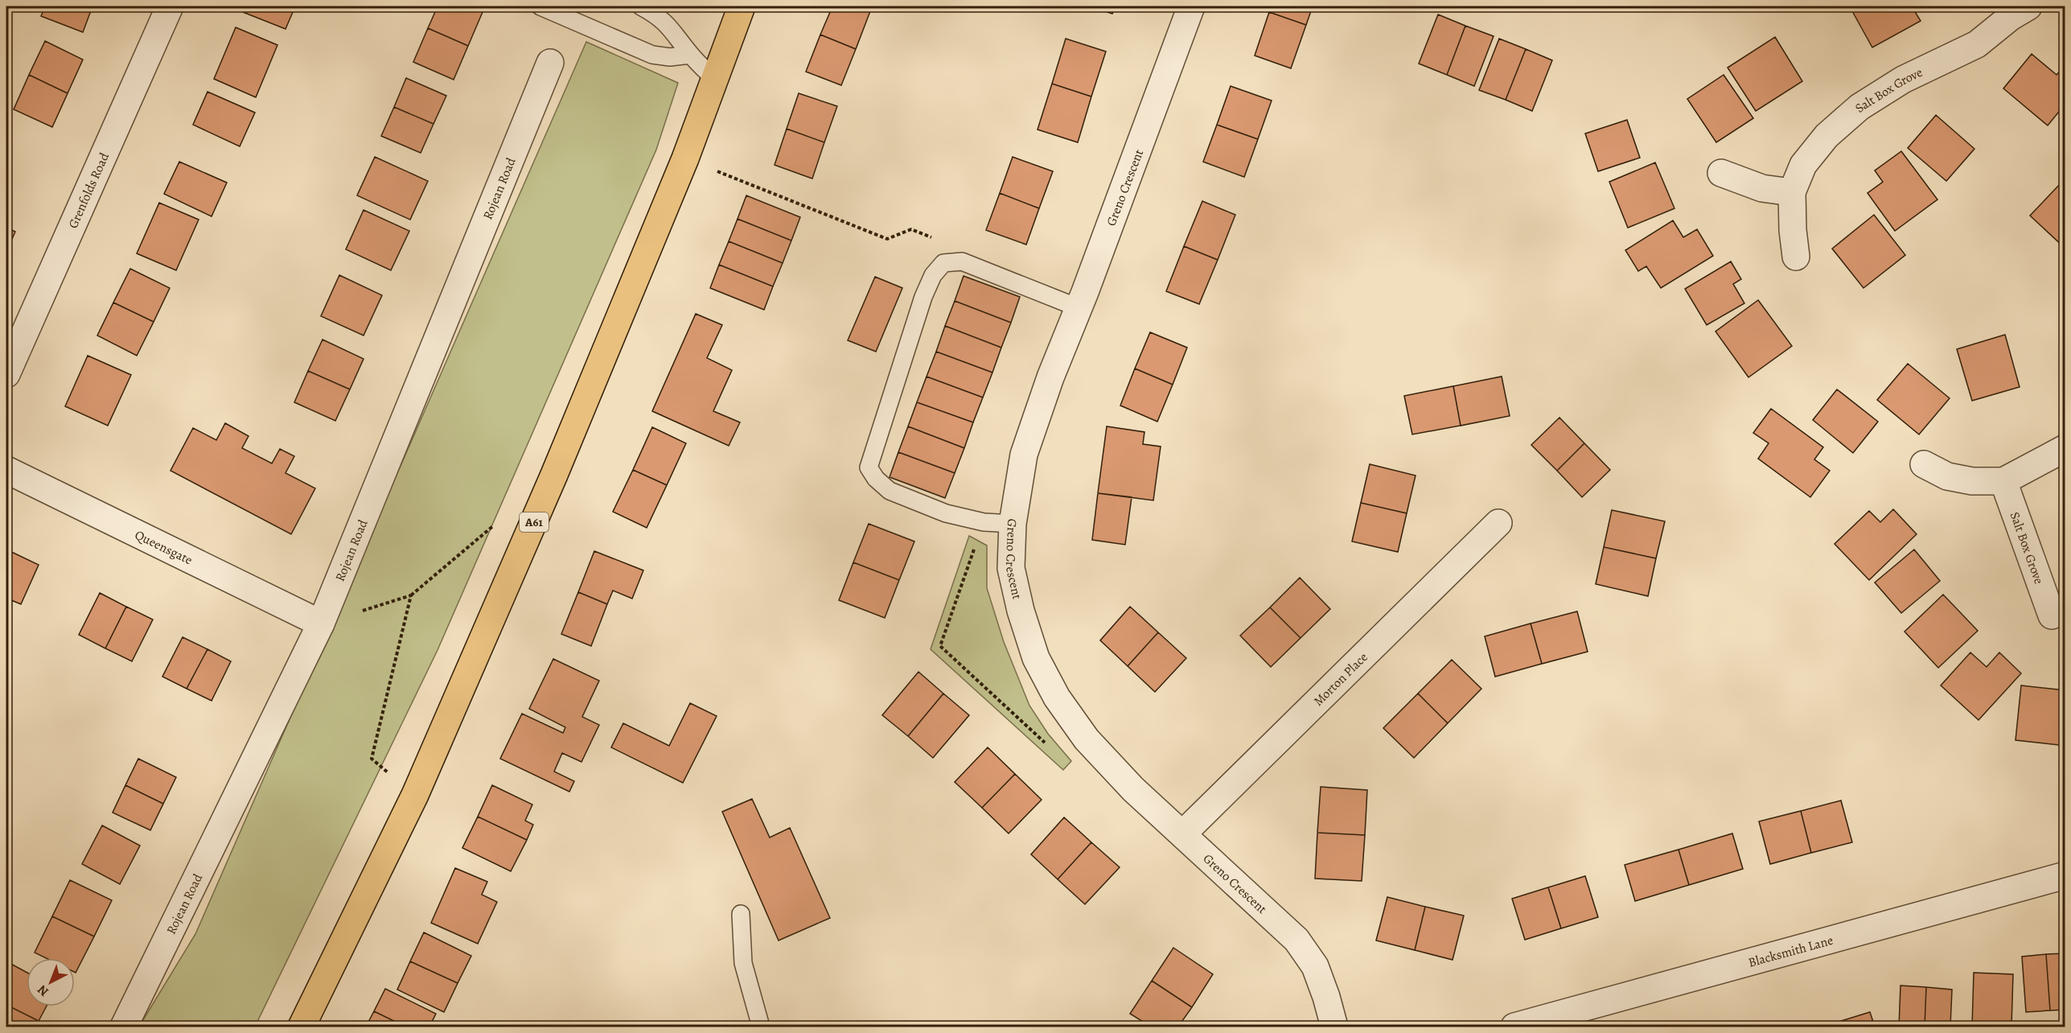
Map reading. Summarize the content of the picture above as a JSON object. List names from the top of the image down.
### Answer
{
  "streets": {
    "highway": ["A61"],
    "street": [
      "Salt Box Grove",
      "Greno Crescent",
      "Rojean Road",
      "Grenfolds Road",
      "Queensgate",
      "Morton Place",
      "Blacksmith Lane"
    ]
  },
  "crossings": [
    ["Greno Crescent", "Morton Place"],
    ["Rojean Road", "Queensgate"]
  ],
  "north": "bottom left"
}
